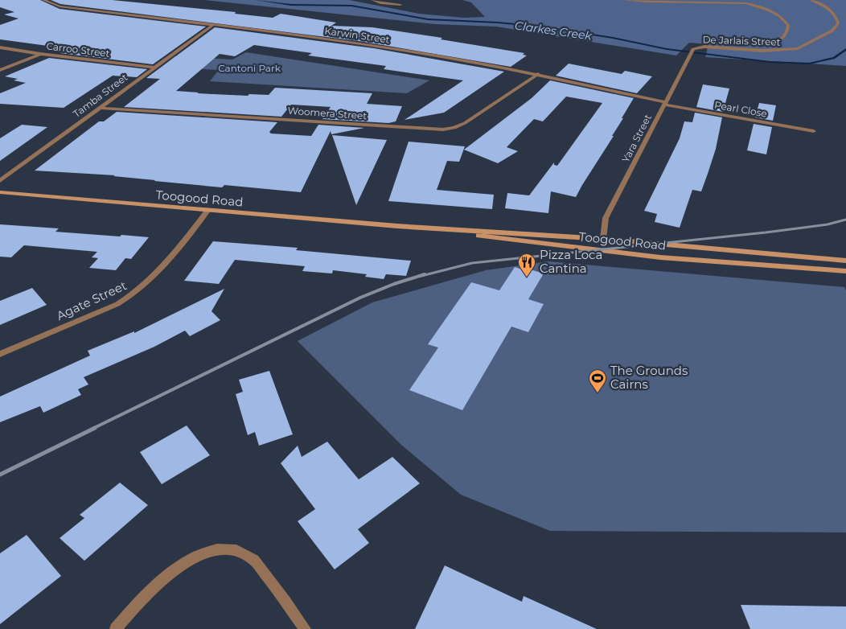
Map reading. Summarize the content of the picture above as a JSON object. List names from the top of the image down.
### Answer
{
  "streets": {
    "street": [
      "Karwin Street",
      "De Jarlais Street",
      "Carroo Street",
      "Tamba Street",
      "Pearl Close",
      "Woomera Street",
      "Yara Street",
      "Toogood Road",
      "Agate Street"
    ]
  },
  "crossings": [
    ["Karwin Street", "Tamba Street"],
    ["Karwin Street", "Pearl Close"],
    ["Karwin Street", "Woomera Street"],
    ["Karwin Street", "Yara Street"],
    ["De Jarlais Street", "Yara Street"],
    ["Carroo Street", "Tamba Street"],
    ["Tamba Street", "Woomera Street"],
    ["Pearl Close", "Yara Street"],
    ["Yara Street", "Toogood Road"],
    ["Toogood Road", "Agate Street"]
  ],
  "water": ["Clarkes Creek"],
  "parks": ["Cantoni Park"],
  "places": {
    "restaurant": ["Pizza Loca Cantina"],
    "sports": ["The Grounds Cairns"]
  }
}
